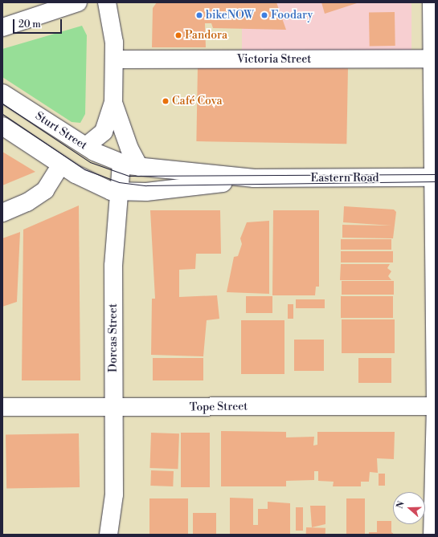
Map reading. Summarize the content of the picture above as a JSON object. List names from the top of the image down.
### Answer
{
  "streets": {
    "main road": [
      "Victoria Street",
      "Sturt Street",
      "Eastern Road",
      "Dorcas Street",
      "Tope Street"
    ]
  },
  "crossings": [
    ["Sturt Street", "Eastern Road"],
    ["Sturt Street", "Dorcas Street"],
    ["Eastern Road", "Dorcas Street"],
    ["Dorcas Street", "Tope Street"]
  ],
  "places": [
    "bikeNOW",
    "Foodary",
    "Pandora",
    "Café Cova"
  ],
  "scale_bar": "20 m",
  "north": "left"
}
